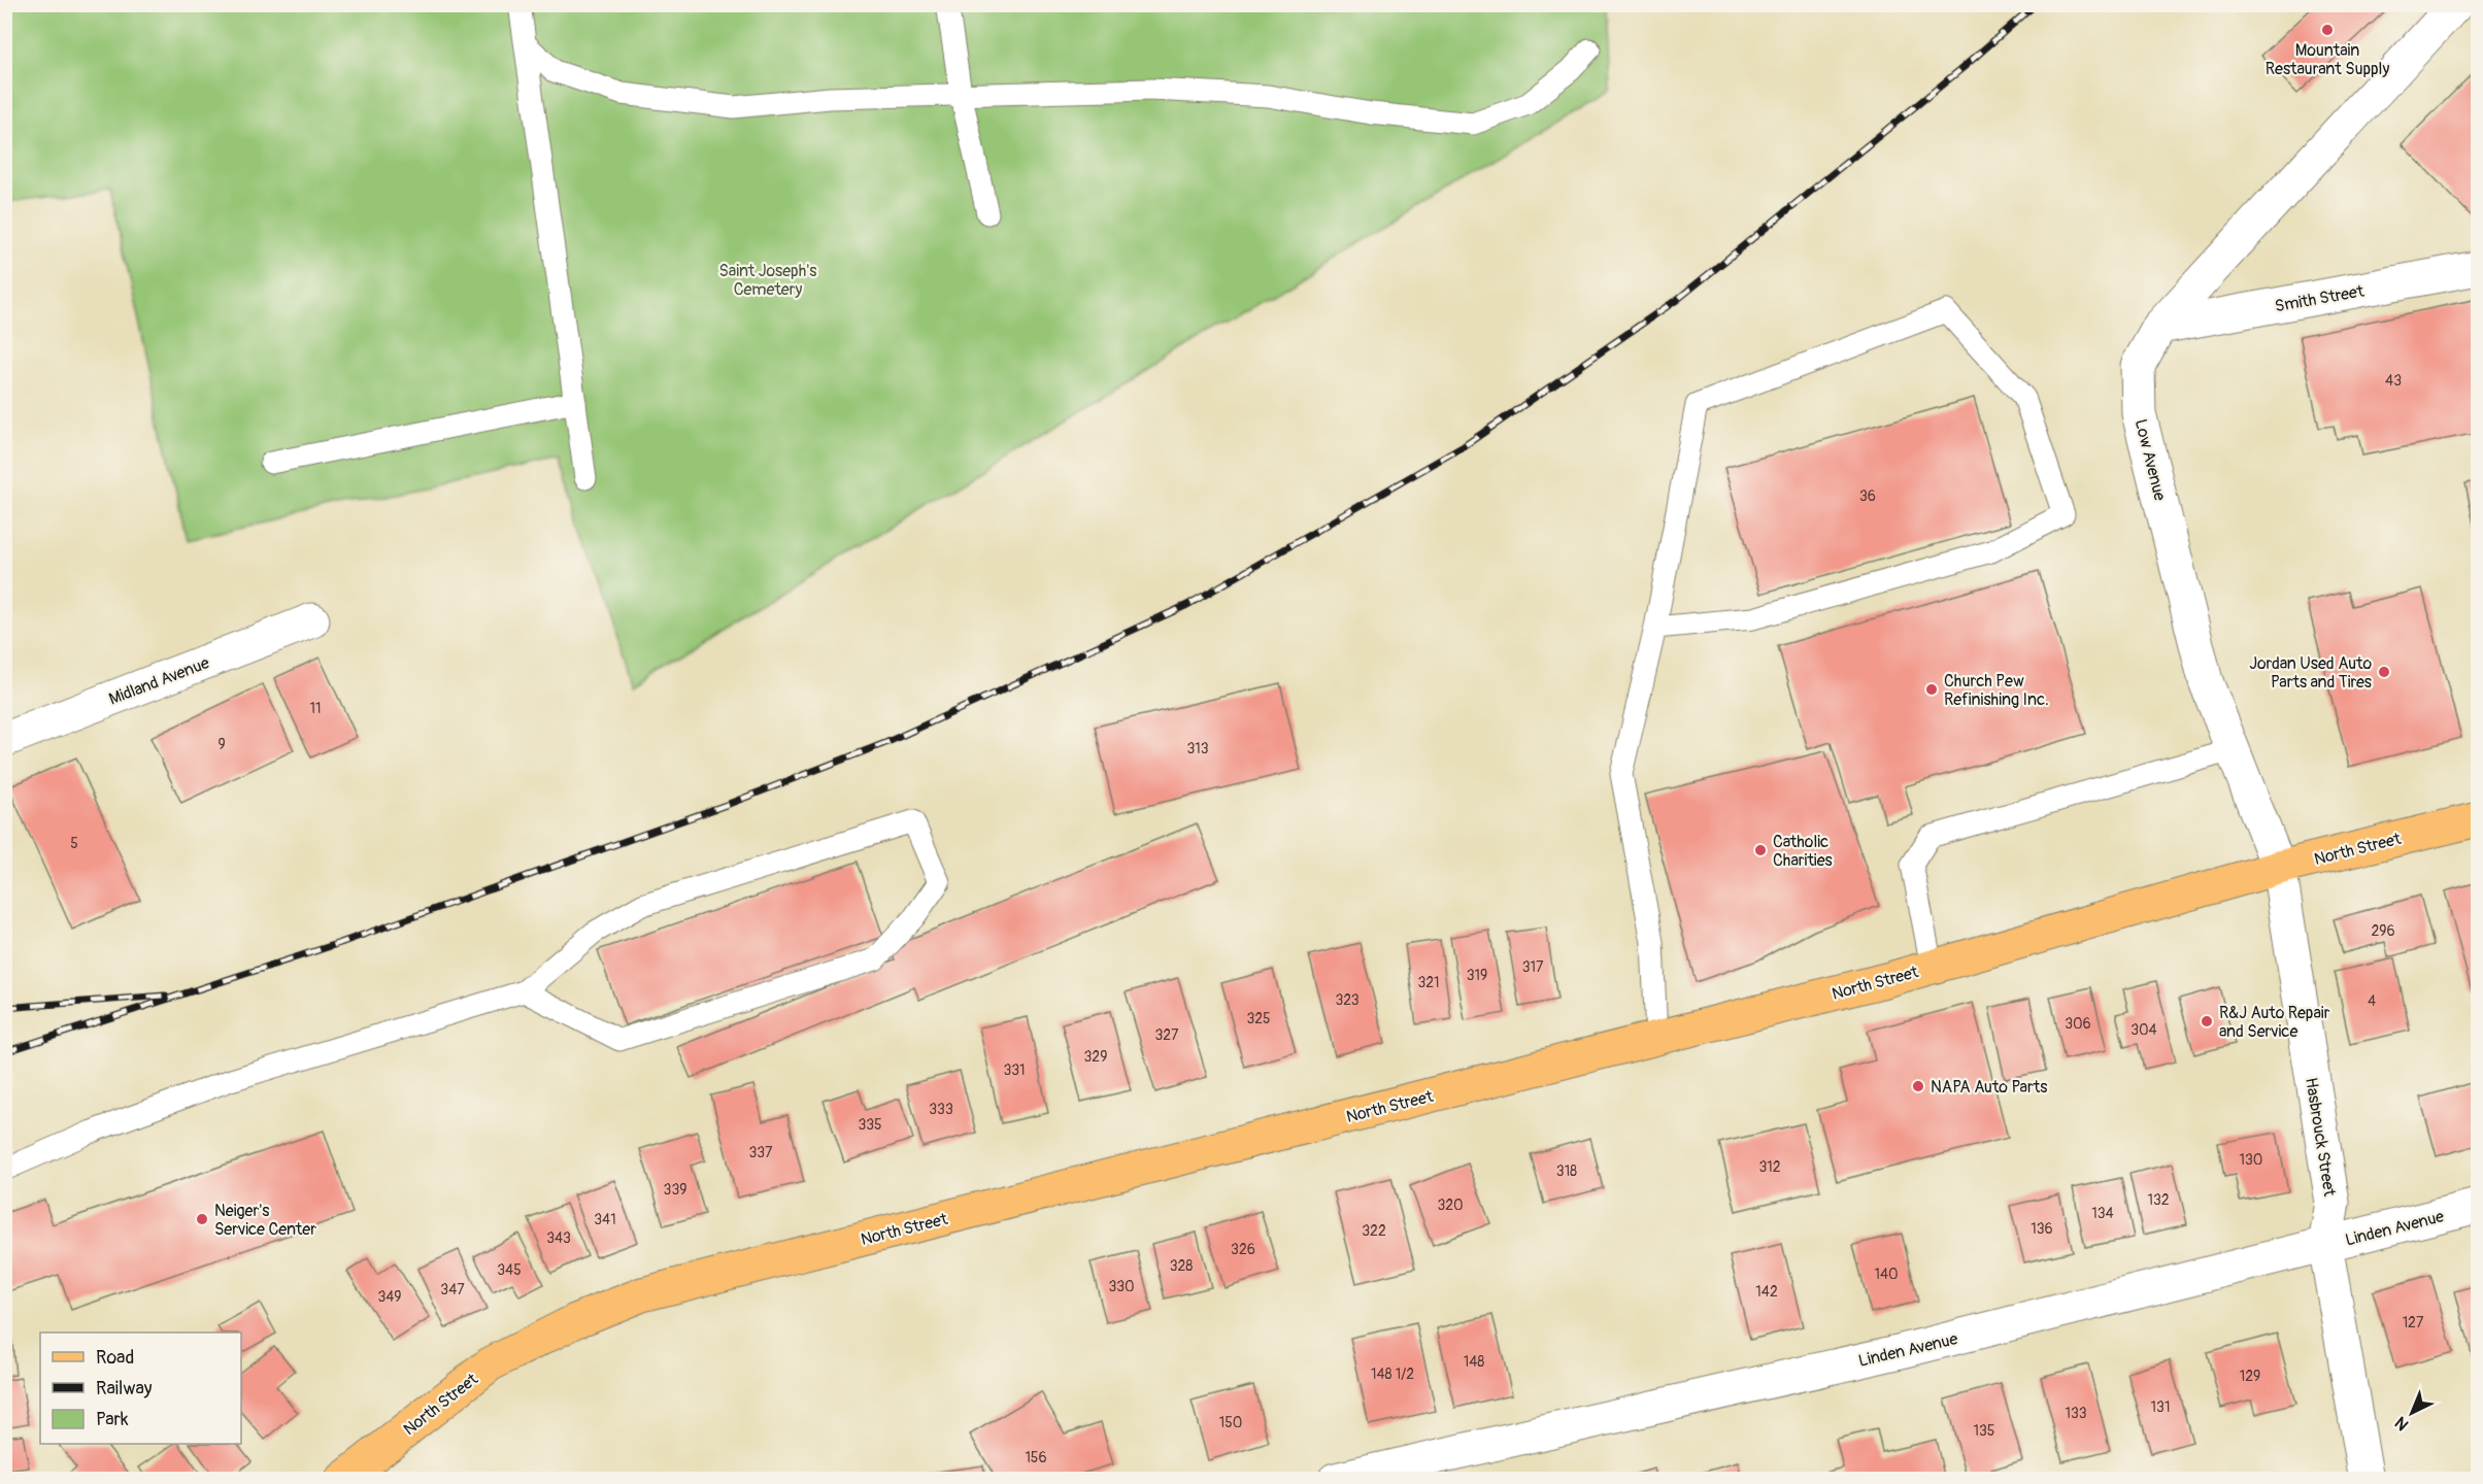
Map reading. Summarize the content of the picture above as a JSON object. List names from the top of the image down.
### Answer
{
  "streets": {
    "main road": ["North Street"],
    "street": [
      "Smith Street",
      "Low Avenue",
      "Midland Avenue",
      "Hasbrouck Street",
      "Linden Avenue"
    ]
  },
  "crossings": [
    ["Smith Street", "Low Avenue"],
    ["Low Avenue", "North Street"],
    ["Low Avenue", "Hasbrouck Street"],
    ["North Street", "Hasbrouck Street"],
    ["Hasbrouck Street", "Linden Avenue"]
  ],
  "parks": ["Saint Joseph's Cemetery"],
  "places": [
    "Mountain Restaurant Supply",
    "Jordan Used Auto Parts and Tires",
    "Church Pew Refinishing Inc.",
    "Catholic Charities",
    "R&J Auto Repair and Service",
    "NAPA Auto Parts",
    "Neiger's Service Center"
  ],
  "house_numbers": [
    "43",
    "36",
    "11",
    "9",
    "313",
    "5",
    "296",
    "317",
    "319",
    "321",
    "323",
    "4",
    "325",
    "306",
    "304",
    "327",
    "329",
    "331",
    "333",
    "335",
    "337",
    "130",
    "312",
    "318",
    "339",
    "132",
    "320",
    "134",
    "341",
    "136",
    "322",
    "343",
    "326",
    "328",
    "345",
    "140",
    "330",
    "347",
    "142",
    "349",
    "127",
    "148",
    "148 1/2",
    "129",
    "131",
    "133",
    "150",
    "135",
    "156"
  ],
  "legend": ["Road", "Railway", "Park"],
  "north": "bottom left"
}
